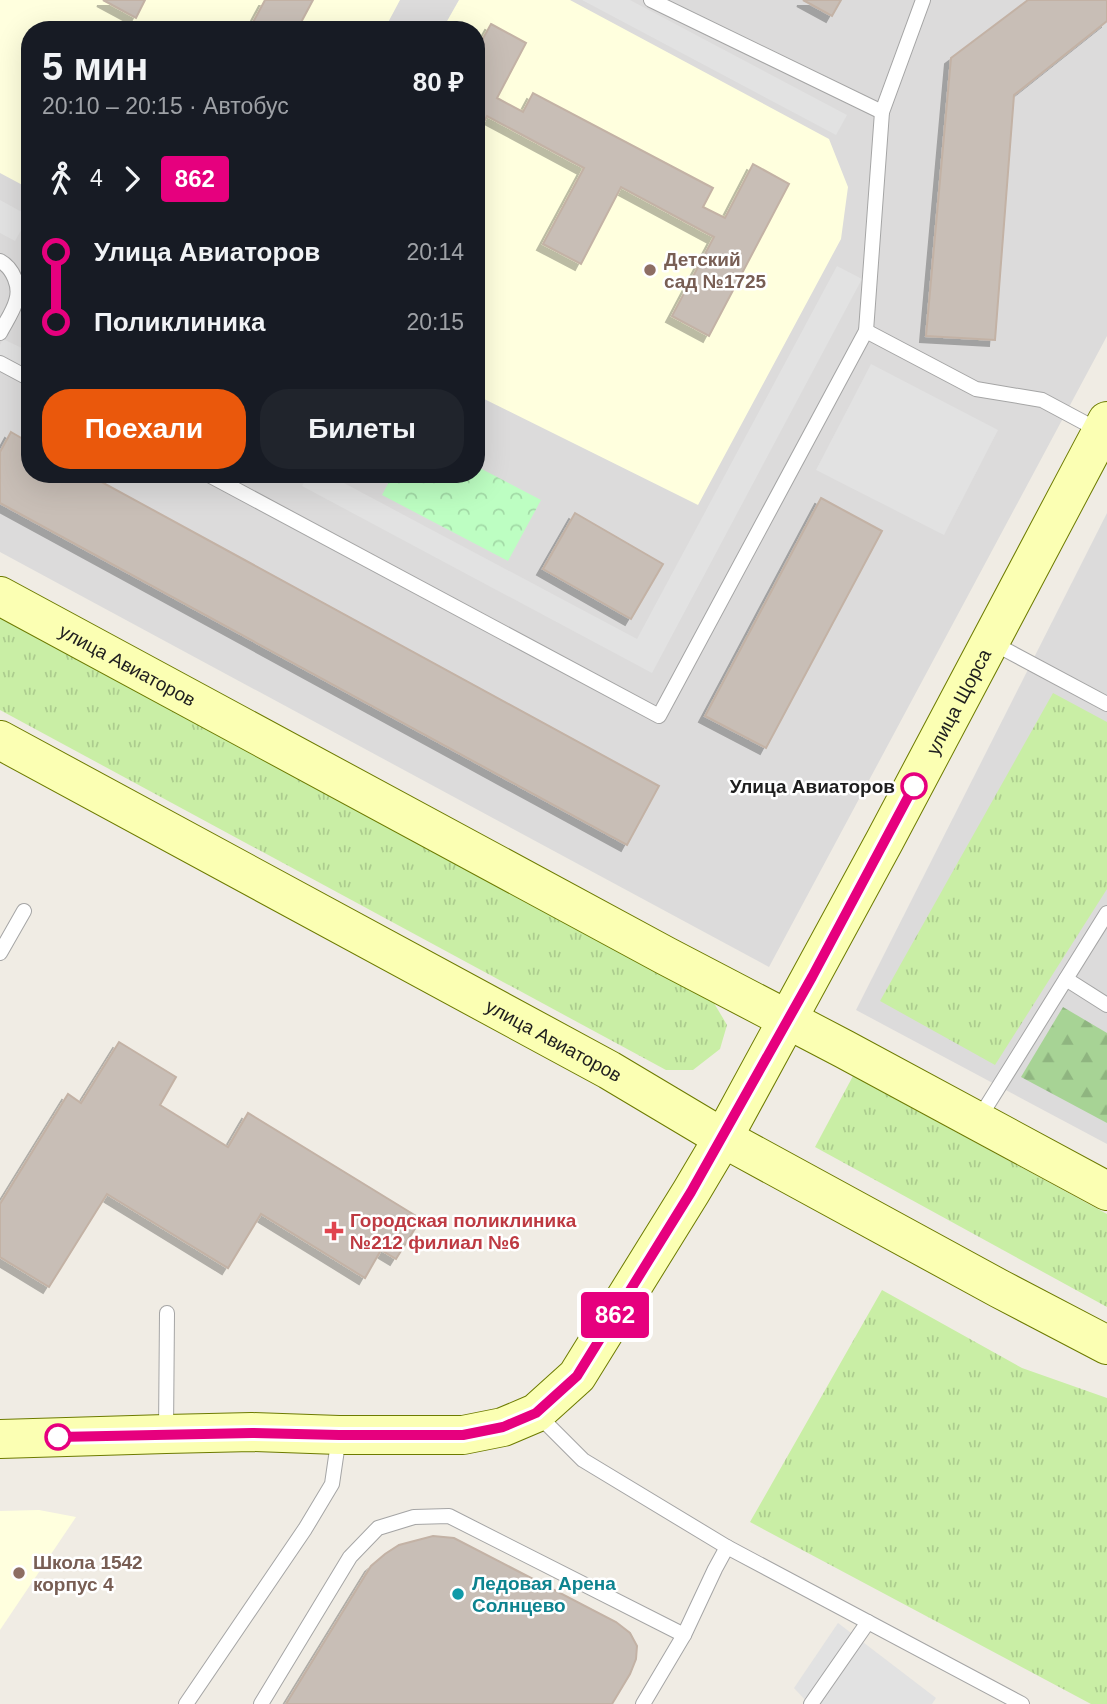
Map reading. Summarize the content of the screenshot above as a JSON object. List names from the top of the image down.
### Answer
{
  "streets": {
    "street": ["улица Авиаторов", "улица Щорса"]
  },
  "crossings": [
    ["улица Авиаторов", "улица Щорса"]
  ],
  "places": {
    "other": [
      "Детский сад №1725",
      "Улица Авиаторов",
      "Школа 1542 корпус 4",
      "Ледовая Арена Солнцево"
    ],
    "health": ["Городская поликлиника №212 филиал №6"]
  },
  "lines": ["bus line 862"],
  "page": {
    "on_map": "862",
    "heading": ["5 мин", "20:10 – 20:15 · Автобус", "80 ₽"],
    "legs": ["4", "862"],
    "list": [
      {
        "name": "Улица Авиаторов",
        "value": "20:14"
      },
      {
        "name": "Поликлиника",
        "value": "20:15"
      }
    ],
    "buttons": ["Поехали", "Билеты"]
  }
}
